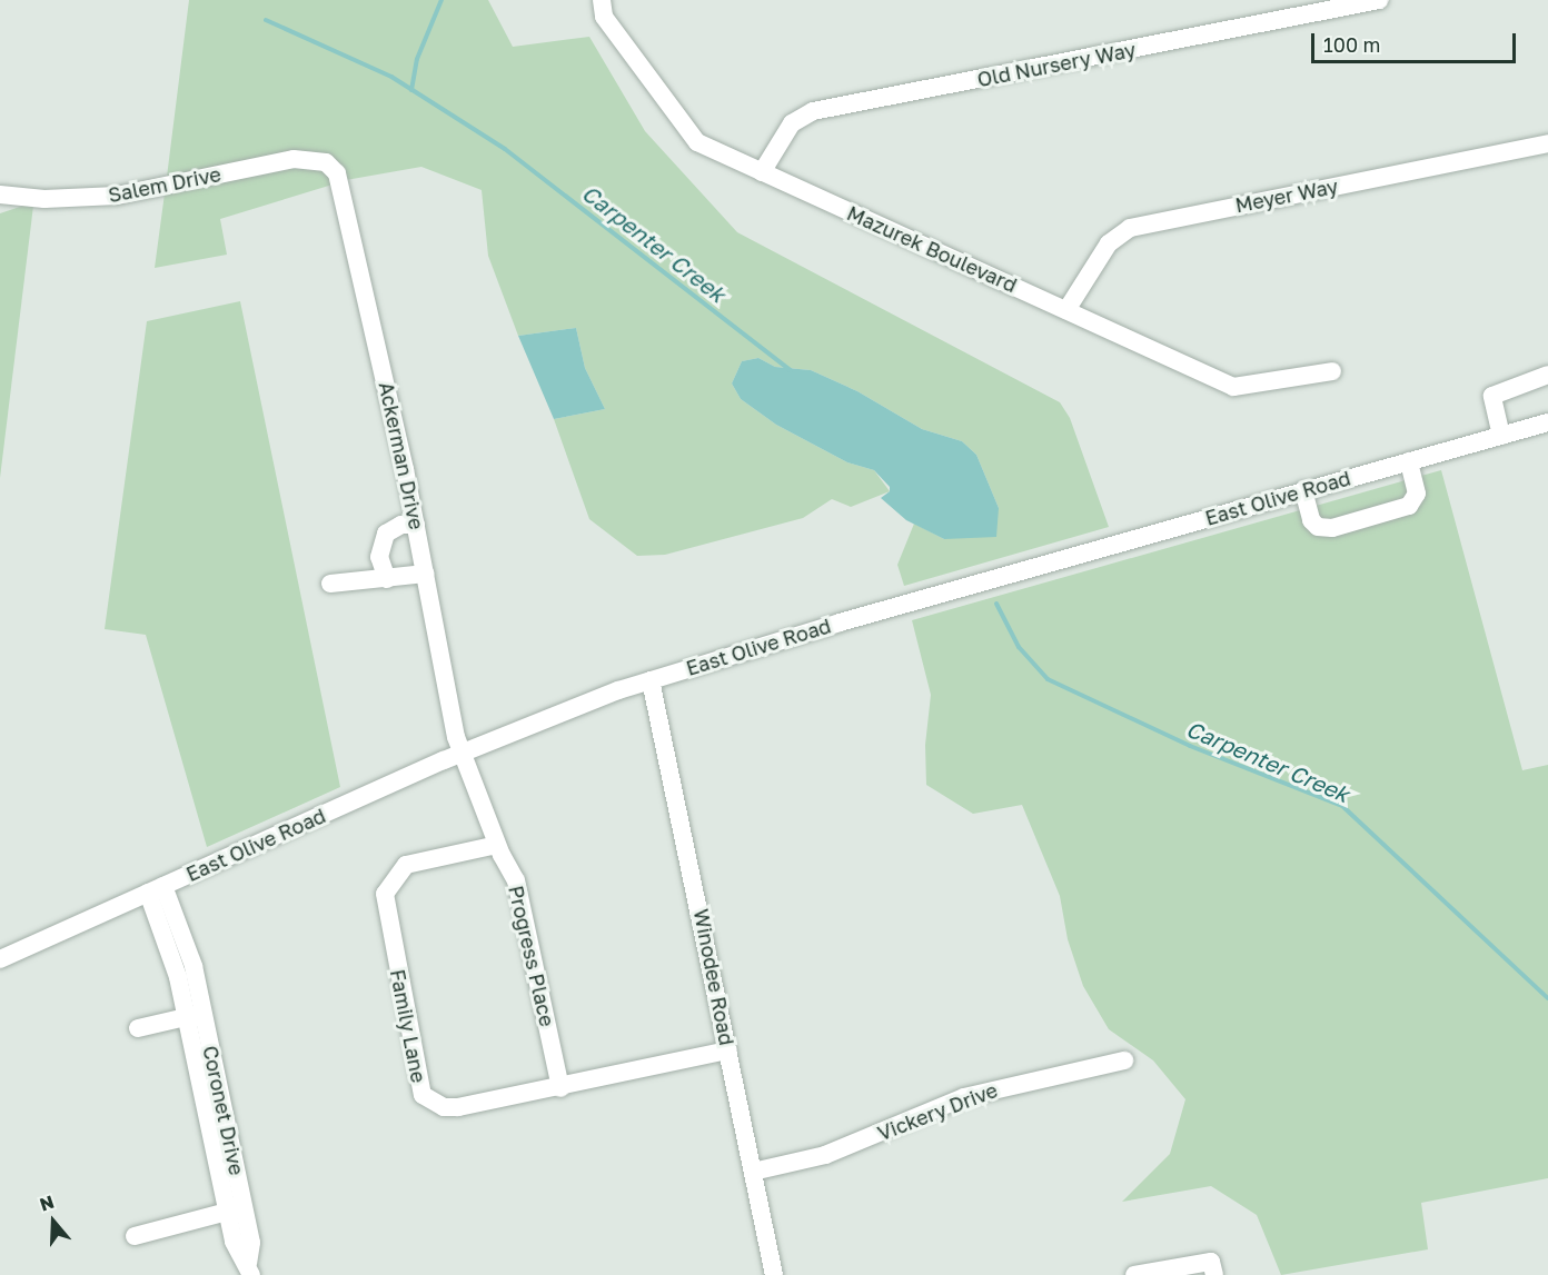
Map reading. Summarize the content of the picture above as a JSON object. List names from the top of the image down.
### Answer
{
  "streets": {
    "street": [
      "Old Nursery Way",
      "Salem Drive",
      "Meyer Way",
      "Mazurek Boulevard",
      "Ackerman Drive",
      "East Olive Road",
      "Progress Place",
      "Winodee Road",
      "Family Lane",
      "Coronet Drive",
      "Vickery Drive"
    ]
  },
  "crossings": [
    ["Old Nursery Way", "Mazurek Boulevard"],
    ["Salem Drive", "Ackerman Drive"],
    ["Meyer Way", "Mazurek Boulevard"],
    ["Ackerman Drive", "East Olive Road"],
    ["Ackerman Drive", "Progress Place"],
    ["East Olive Road", "Progress Place"],
    ["East Olive Road", "Winodee Road"],
    ["East Olive Road", "Coronet Drive"],
    ["Progress Place", "Family Lane"],
    ["Winodee Road", "Family Lane"],
    ["Winodee Road", "Vickery Drive"]
  ],
  "water": ["Carpenter Creek"],
  "scale_bar": "100 m",
  "north": "top"
}
